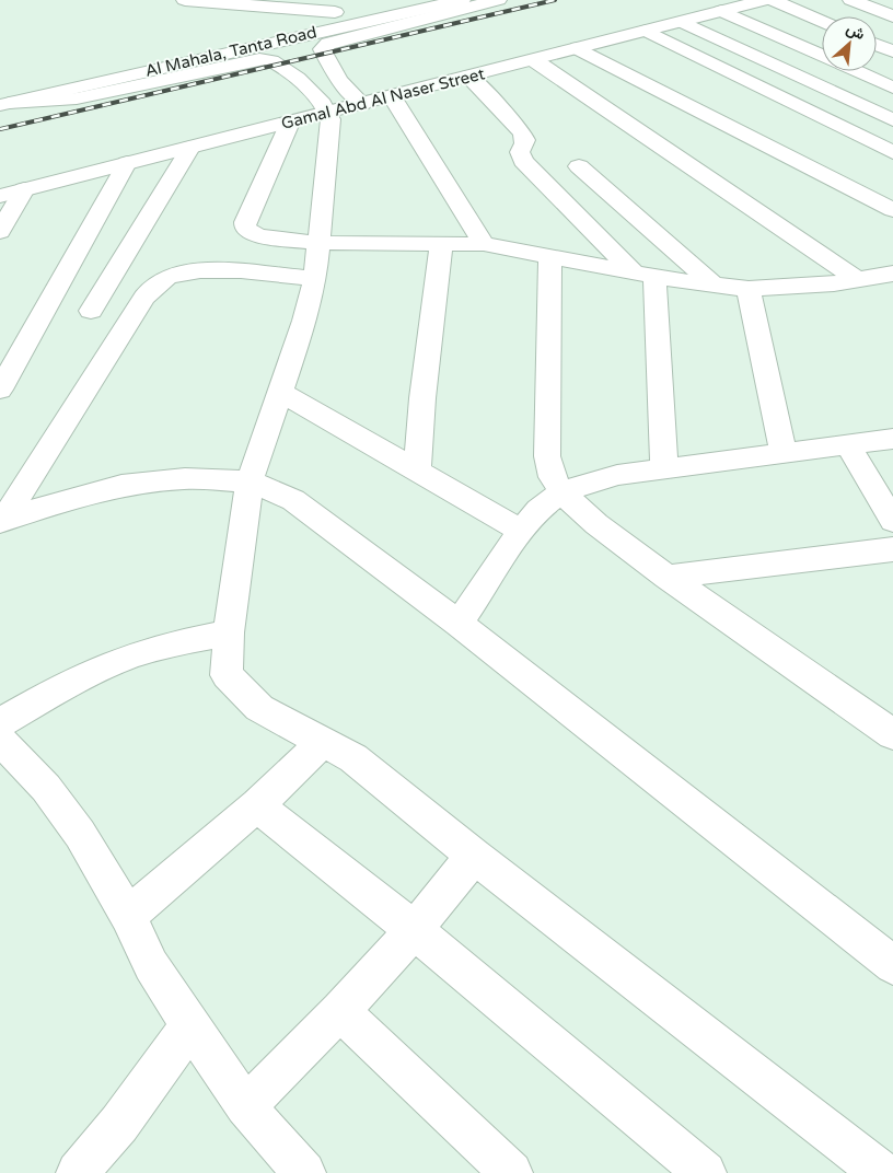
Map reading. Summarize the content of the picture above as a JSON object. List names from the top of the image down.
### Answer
{
  "streets": {
    "main road": ["Al Mahala, Tanta Road", "Gamal Abd Al Naser Street"]
  },
  "north": "top right"
}
